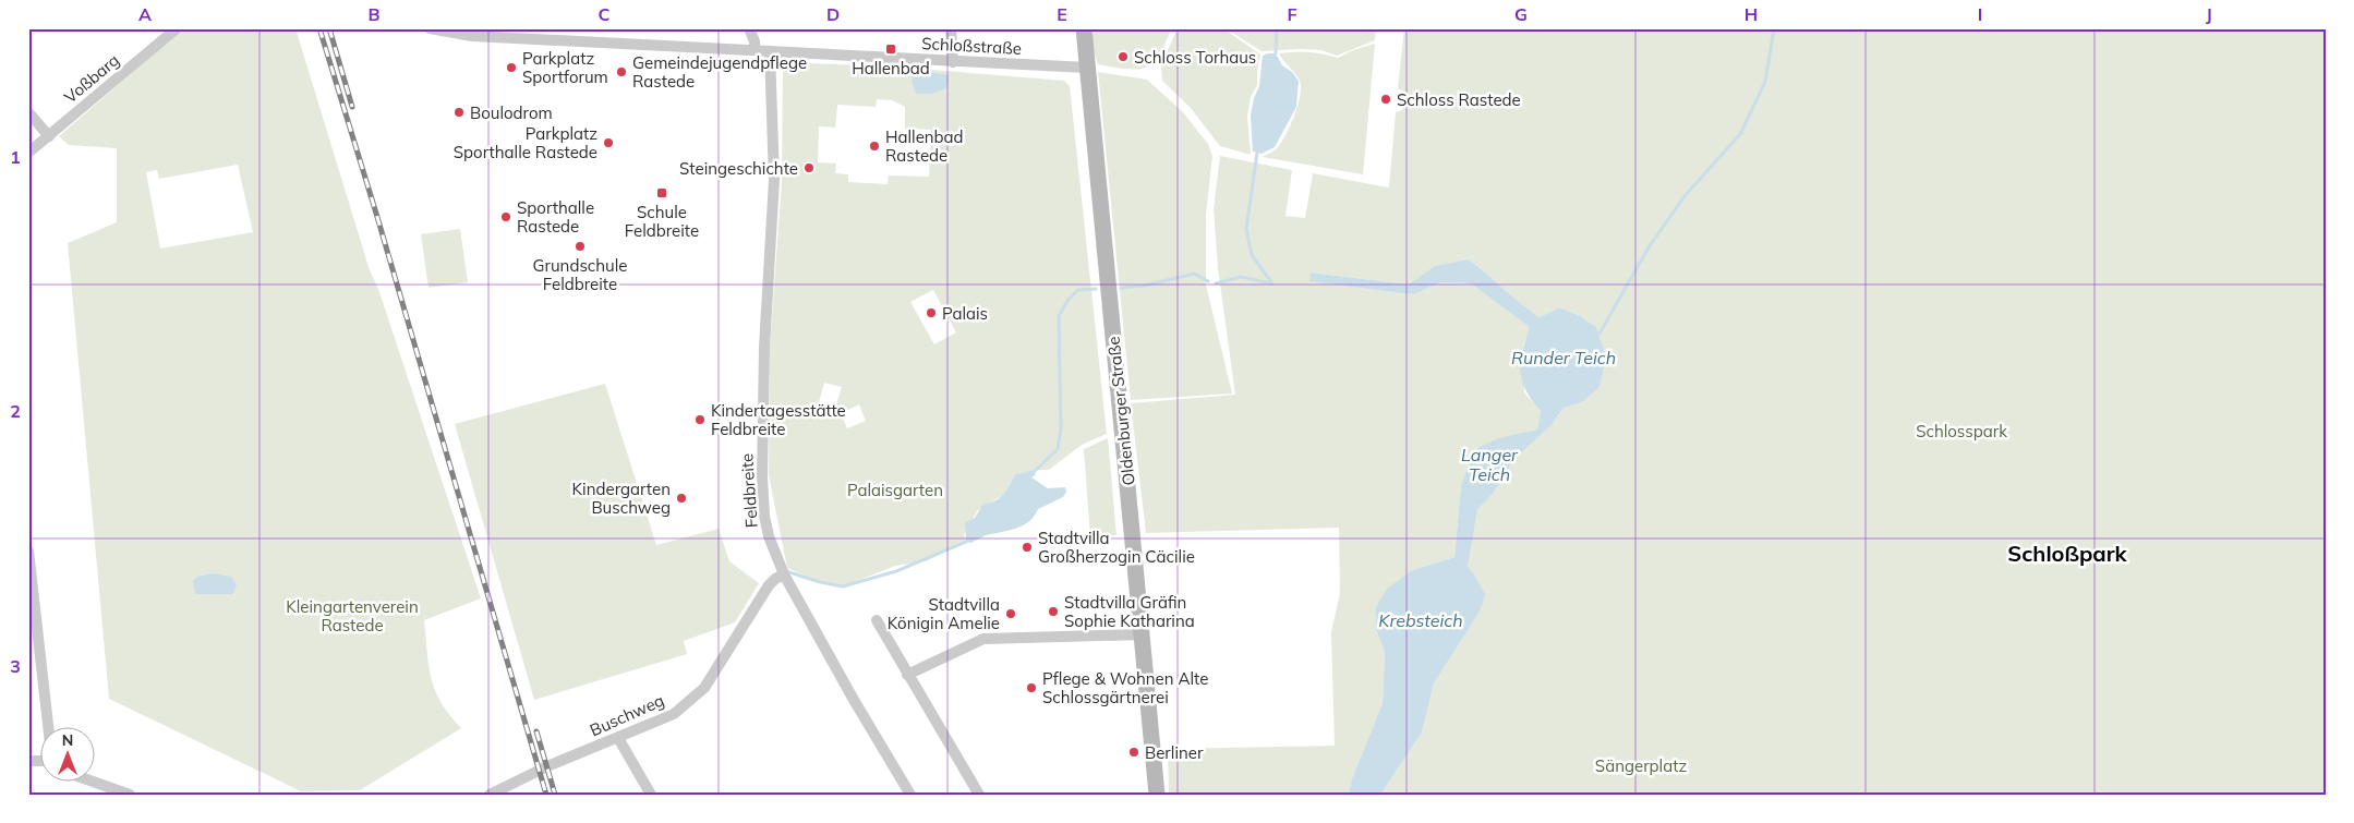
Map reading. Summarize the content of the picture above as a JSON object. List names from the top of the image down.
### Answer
{
  "streets": {
    "street": [
      "Schloßstraße",
      "Voßbarg",
      "Oldenburger Straße",
      "Feldbreite",
      "Buschweg"
    ]
  },
  "crossings": [
    ["Schloßstraße", "Oldenburger Straße"],
    ["Schloßstraße", "Feldbreite"],
    ["Feldbreite", "Buschweg"]
  ],
  "districts": ["Schloßpark"],
  "water": ["Runder Teich", "Langer Teich", "Krebsteich"],
  "parks": [
    "Schlosspark",
    "Palaisgarten",
    "Kleingartenverein Rastede",
    "Sängerplatz"
  ],
  "places": {
    "transit": ["Hallenbad", "Schule Feldbreite"],
    "other": [
      "Schloss Torhaus",
      "Parkplatz Sportforum",
      "Gemeindejugendpflege Rastede",
      "Schloss Rastede",
      "Boulodrom",
      "Parkplatz Sporthalle Rastede",
      "Hallenbad Rastede",
      "Steingeschichte",
      "Sporthalle Rastede",
      "Grundschule Feldbreite",
      "Palais",
      "Kindertagesstätte Feldbreite",
      "Kindergarten Buschweg",
      "Stadtvilla Großherzogin Cäcilie",
      "Stadtvilla Gräfin Sophie Katharina",
      "Stadtvilla Königin Amelie",
      "Pflege & Wohnen Alte Schlossgärtnerei",
      "Berliner"
    ]
  },
  "north": "top",
  "grid": {
    "columns": [
      "A",
      "B",
      "C",
      "D",
      "E",
      "F",
      "G",
      "H",
      "I",
      "J"
    ],
    "rows": ["1", "2", "3"]
  }
}
